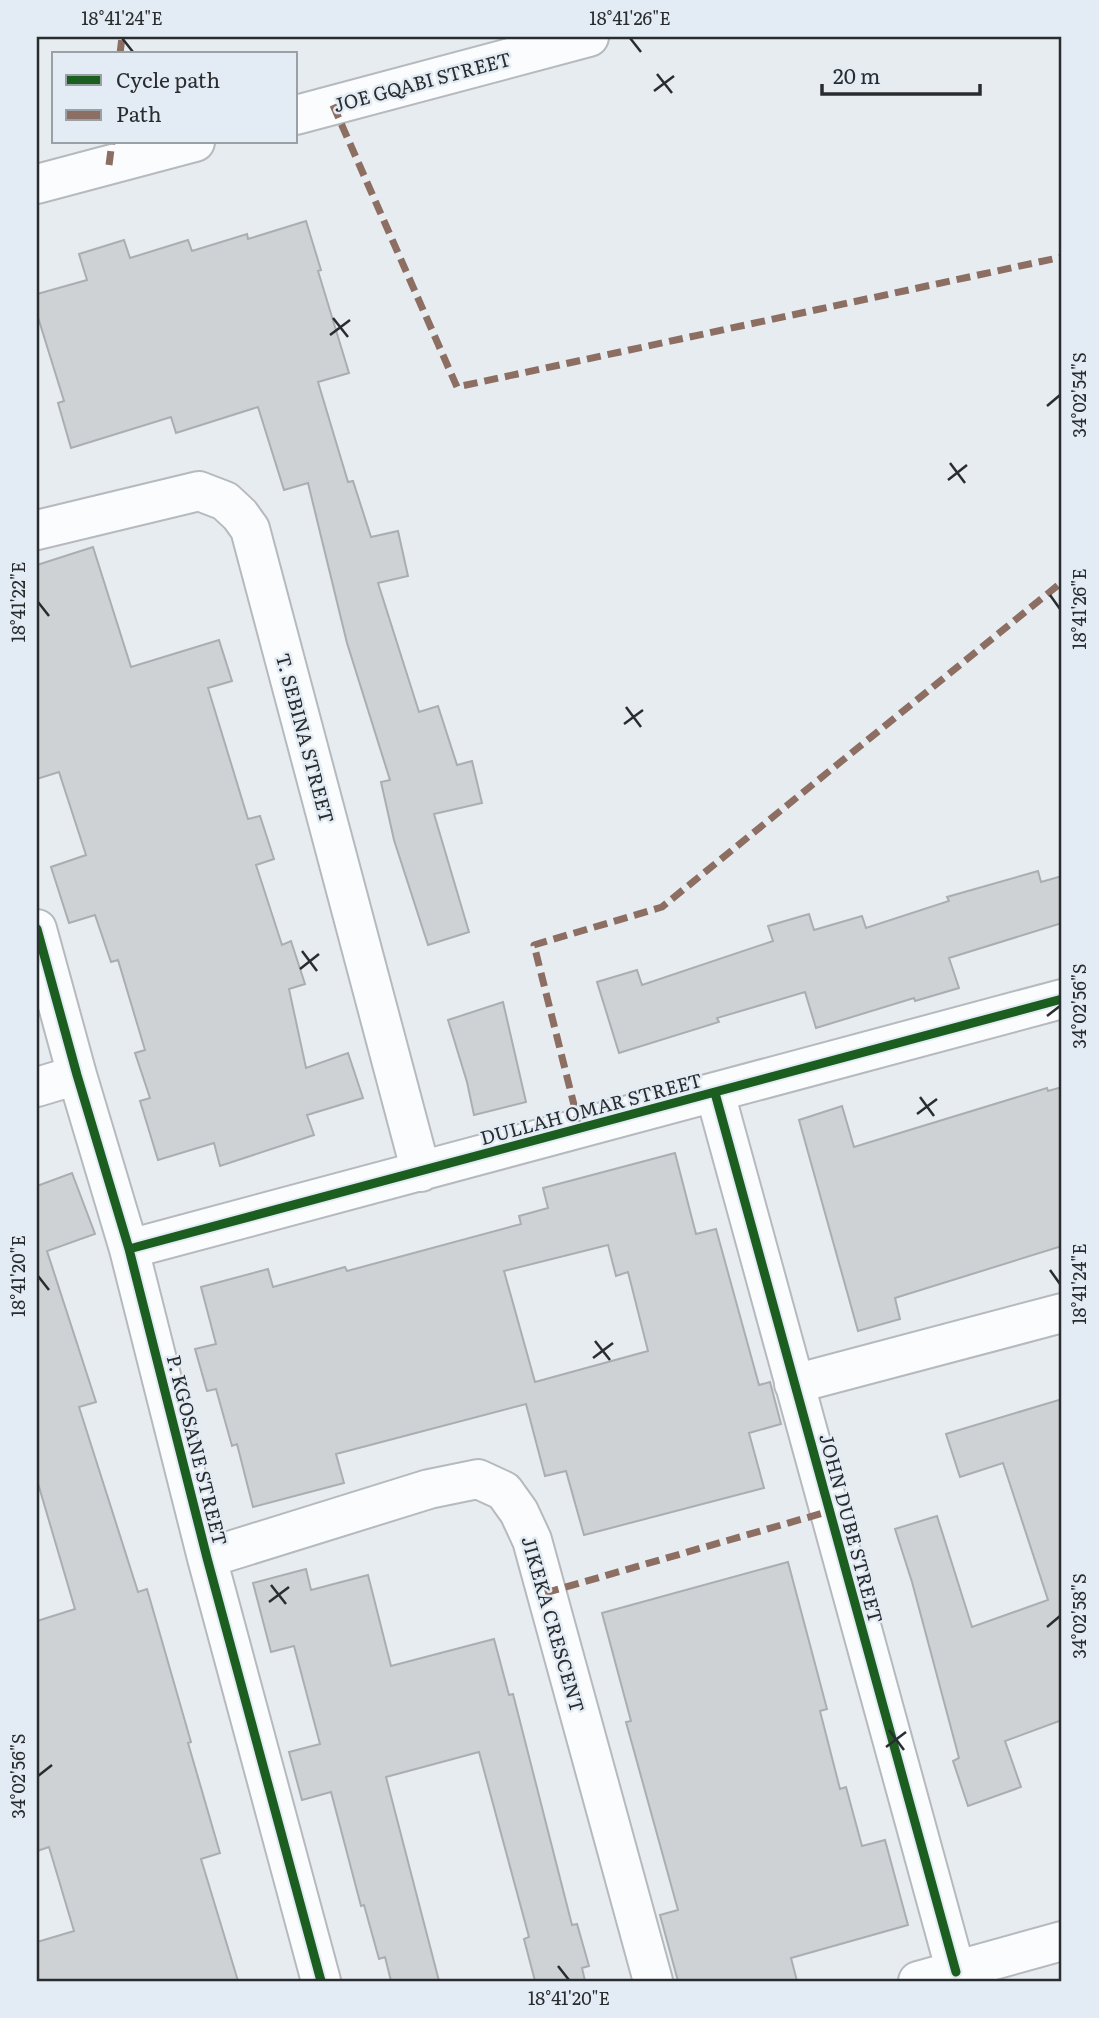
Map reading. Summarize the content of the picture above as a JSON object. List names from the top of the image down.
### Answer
{
  "streets": {
    "street": [
      "JOE GQABI STREET",
      "T. SEBINA STREET",
      "DULLAH OMAR STREET",
      "P. KGOSANE STREET",
      "JOHN DUBE STREET",
      "JIKEKA CRESCENT"
    ]
  },
  "crossings": [
    ["T. SEBINA STREET", "DULLAH OMAR STREET"],
    ["DULLAH OMAR STREET", "P. KGOSANE STREET"],
    ["DULLAH OMAR STREET", "JOHN DUBE STREET"],
    ["P. KGOSANE STREET", "JIKEKA CRESCENT"]
  ],
  "legend": ["Cycle path", "Path"],
  "scale_bar": "20 m",
  "coordinates": [
    "18°41'24\"E",
    "18°41'26\"E",
    "34°02'54\"S",
    "18°41'22\"E",
    "34°02'56\"S",
    "18°41'20\"E",
    "34°02'58\"S"
  ]
}
